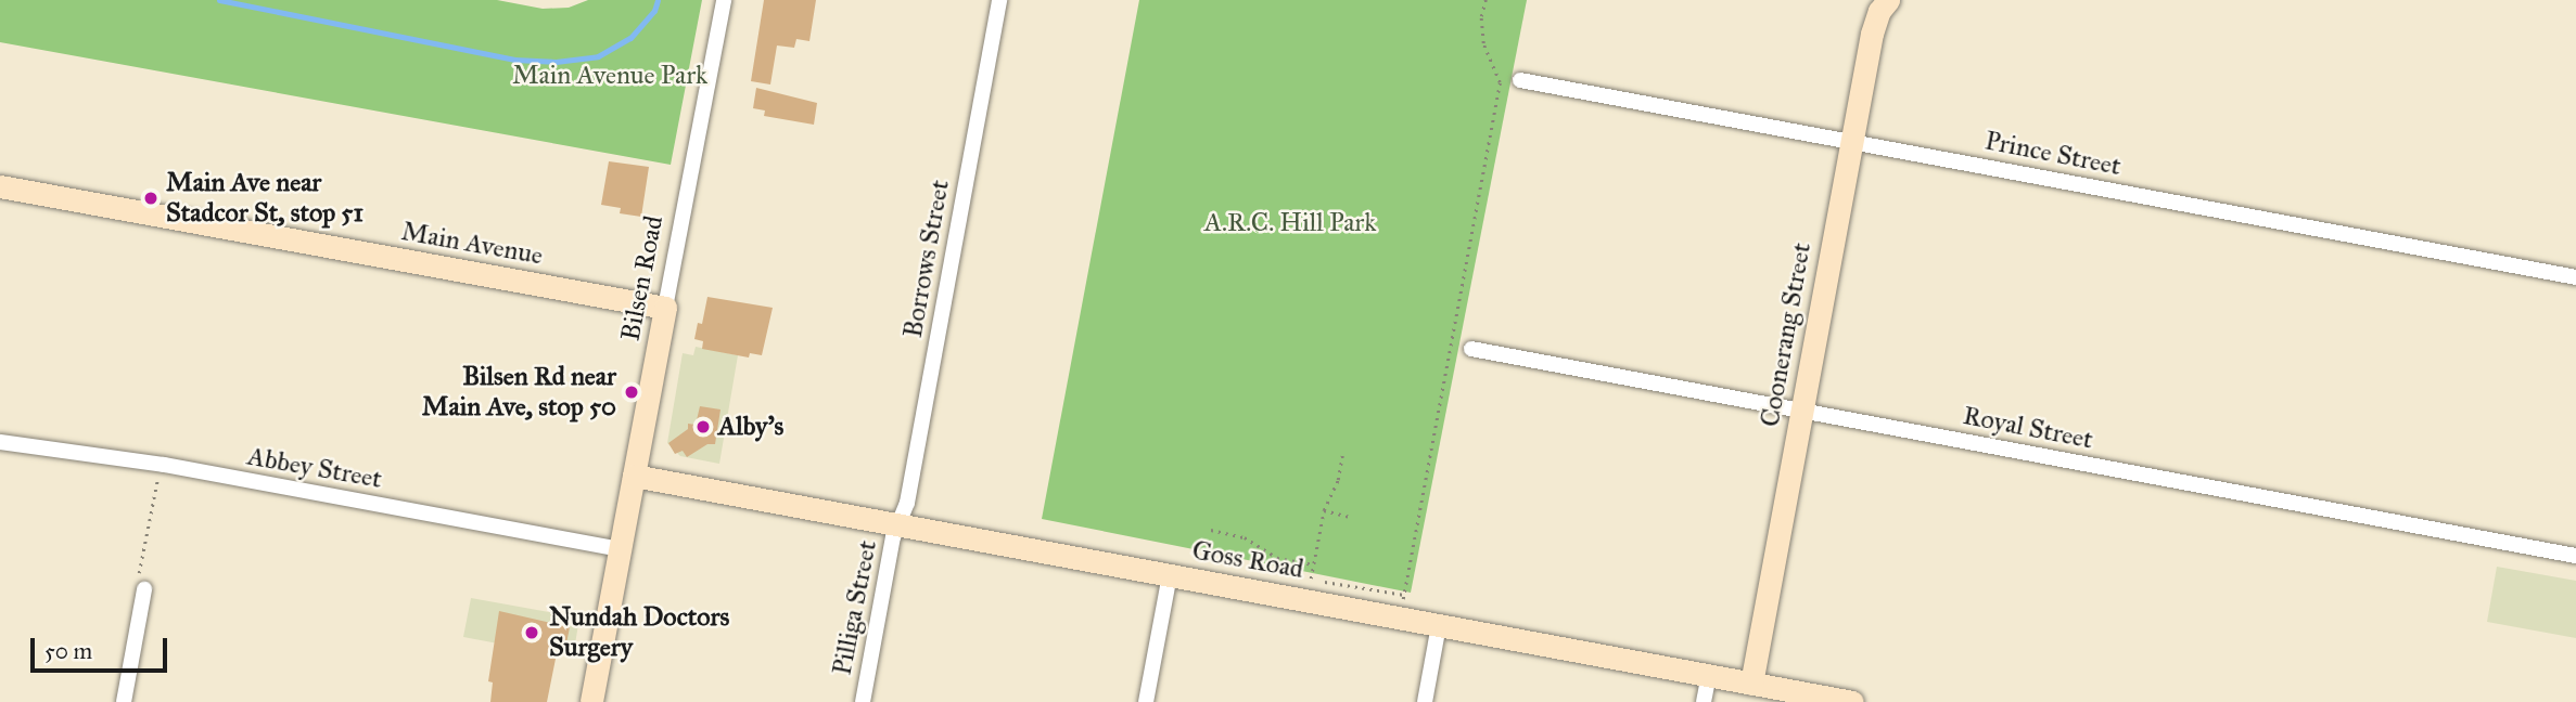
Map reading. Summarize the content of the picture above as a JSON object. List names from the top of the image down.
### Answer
{
  "streets": {
    "street": [
      "Prince Street",
      "Main Avenue",
      "Borrows Street",
      "Bilsen Road",
      "Coonerang Street",
      "Royal Street",
      "Abbey Street",
      "Goss Road",
      "Pilliga Street"
    ]
  },
  "crossings": [
    ["Prince Street", "Coonerang Street"],
    ["Main Avenue", "Bilsen Road"],
    ["Borrows Street", "Goss Road"],
    ["Borrows Street", "Pilliga Street"],
    ["Bilsen Road", "Abbey Street"],
    ["Bilsen Road", "Goss Road"],
    ["Coonerang Street", "Royal Street"],
    ["Coonerang Street", "Goss Road"],
    ["Goss Road", "Pilliga Street"]
  ],
  "parks": ["Main Avenue Park", "A.R.C. Hill Park"],
  "places": [
    "Main Ave near Stadcor St, stop 51",
    "Bilsen Rd near Main Ave, stop 50",
    "Alby's",
    "Nundah Doctors Surgery"
  ],
  "scale_bar": "50 m"
}
